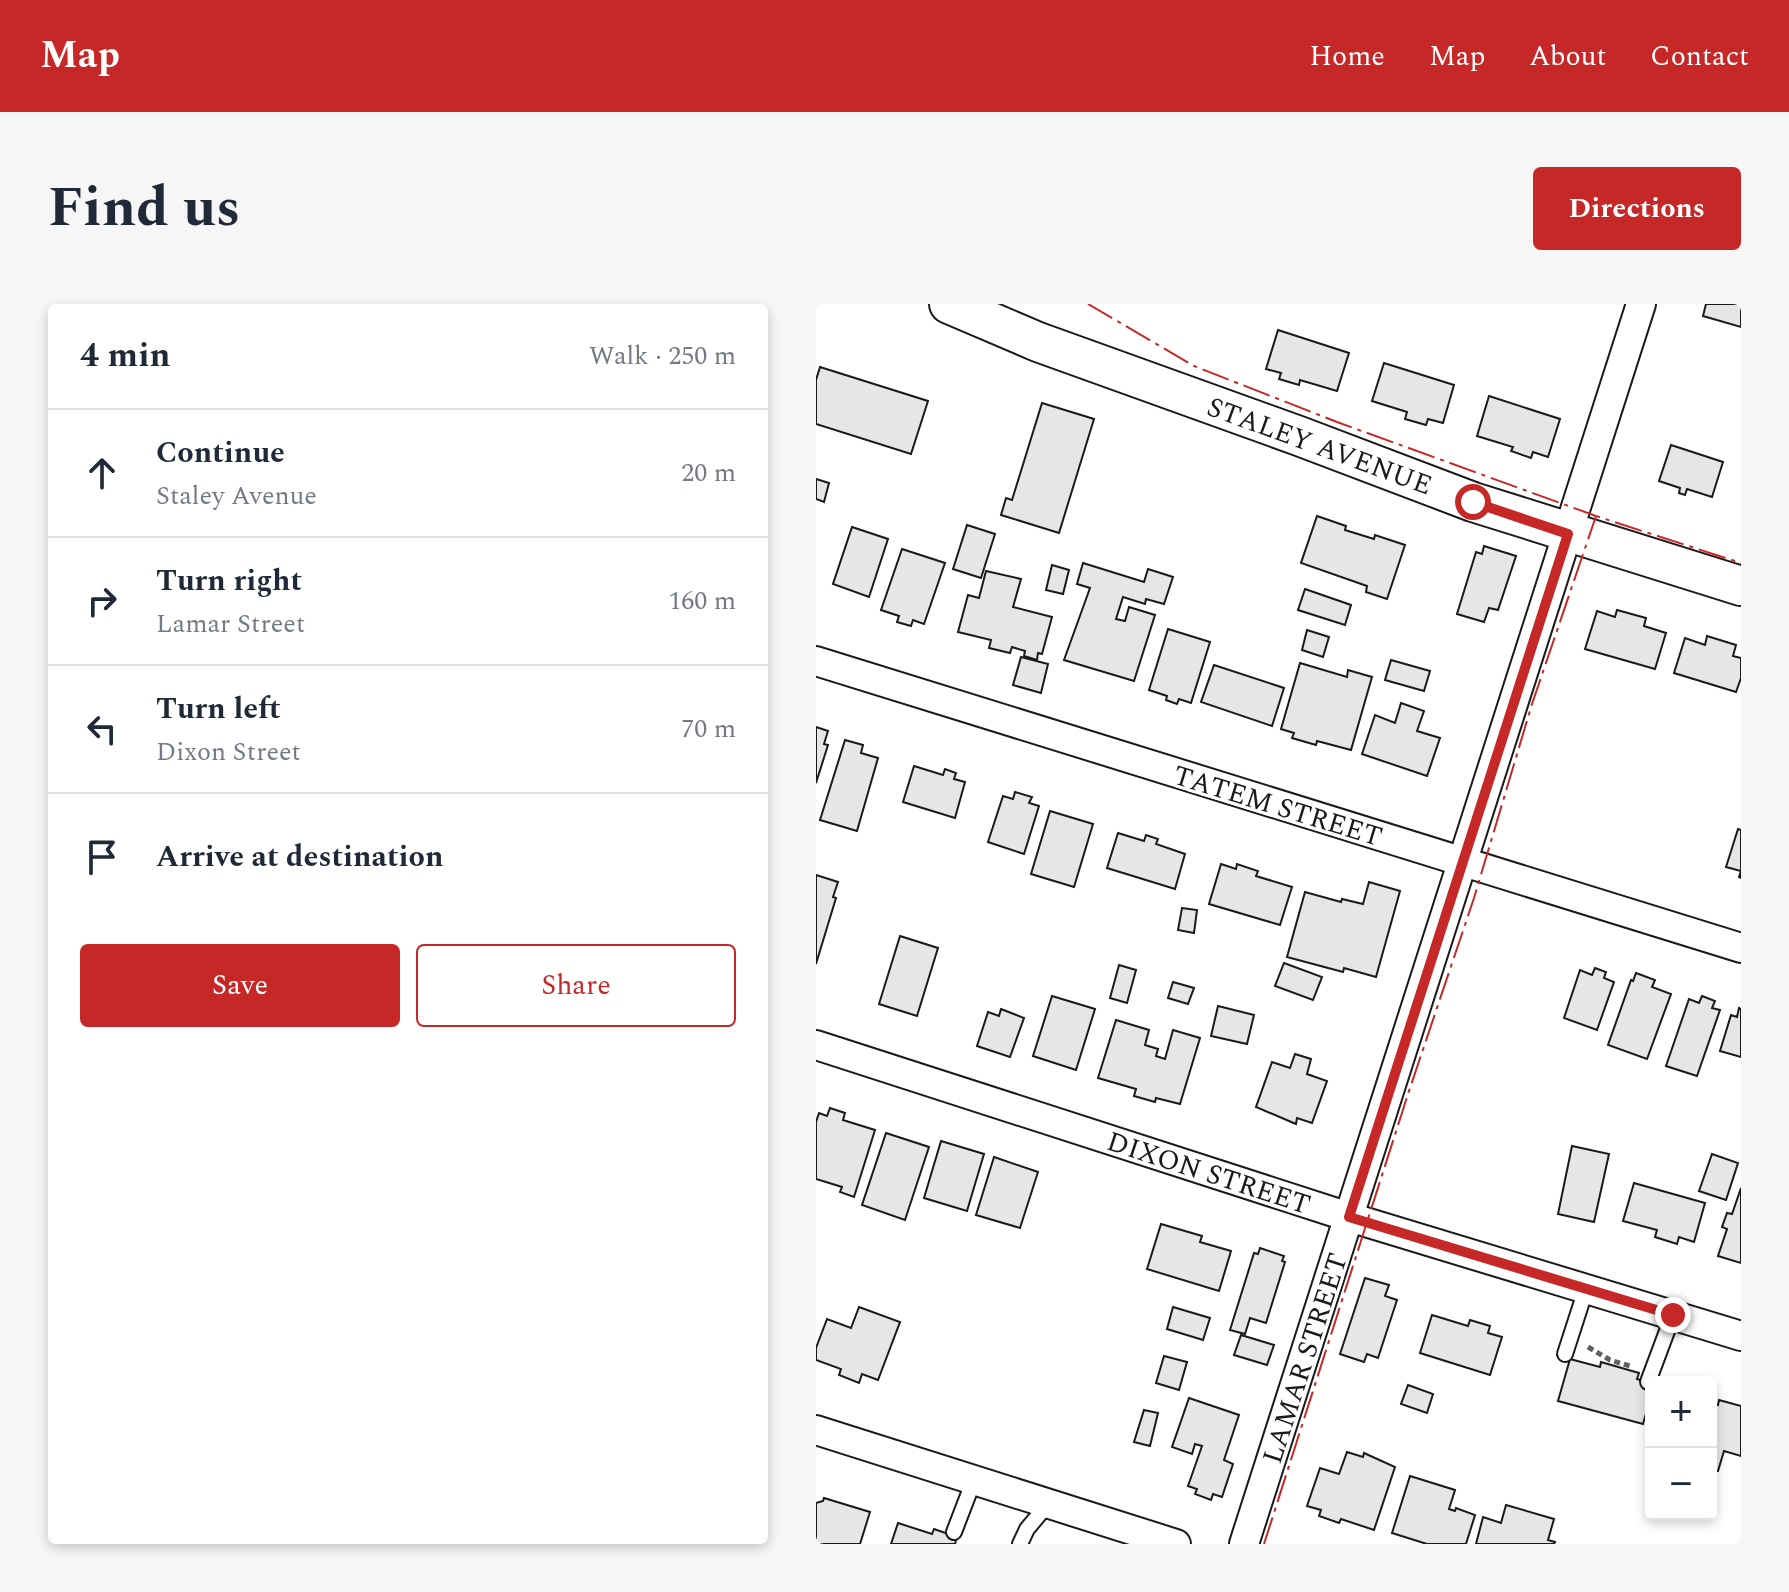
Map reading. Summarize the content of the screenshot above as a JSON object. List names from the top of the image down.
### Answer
{
  "streets": {
    "street": [
      "STALEY AVENUE",
      "TATEM STREET",
      "DIXON STREET",
      "LAMAR STREET"
    ]
  },
  "crossings": [
    ["STALEY AVENUE", "LAMAR STREET"],
    ["TATEM STREET", "LAMAR STREET"],
    ["DIXON STREET", "LAMAR STREET"]
  ],
  "page": {
    "header": "Map",
    "nav": [
      "Home",
      "Map",
      "About",
      "Contact"
    ],
    "title": "Find us",
    "buttons": [
      "Directions",
      ["Save", "Share"]
    ],
    "heading": ["4 min", "Walk · 250 m"],
    "list": [
      ["Continue", "Staley Avenue", "20 m"],
      ["Turn right", "Lamar Street", "160 m"],
      ["Turn left", "Dixon Street", "70 m"],
      "Arrive at destination"
    ],
    "map_buttons": ["+", "−"]
  }
}
